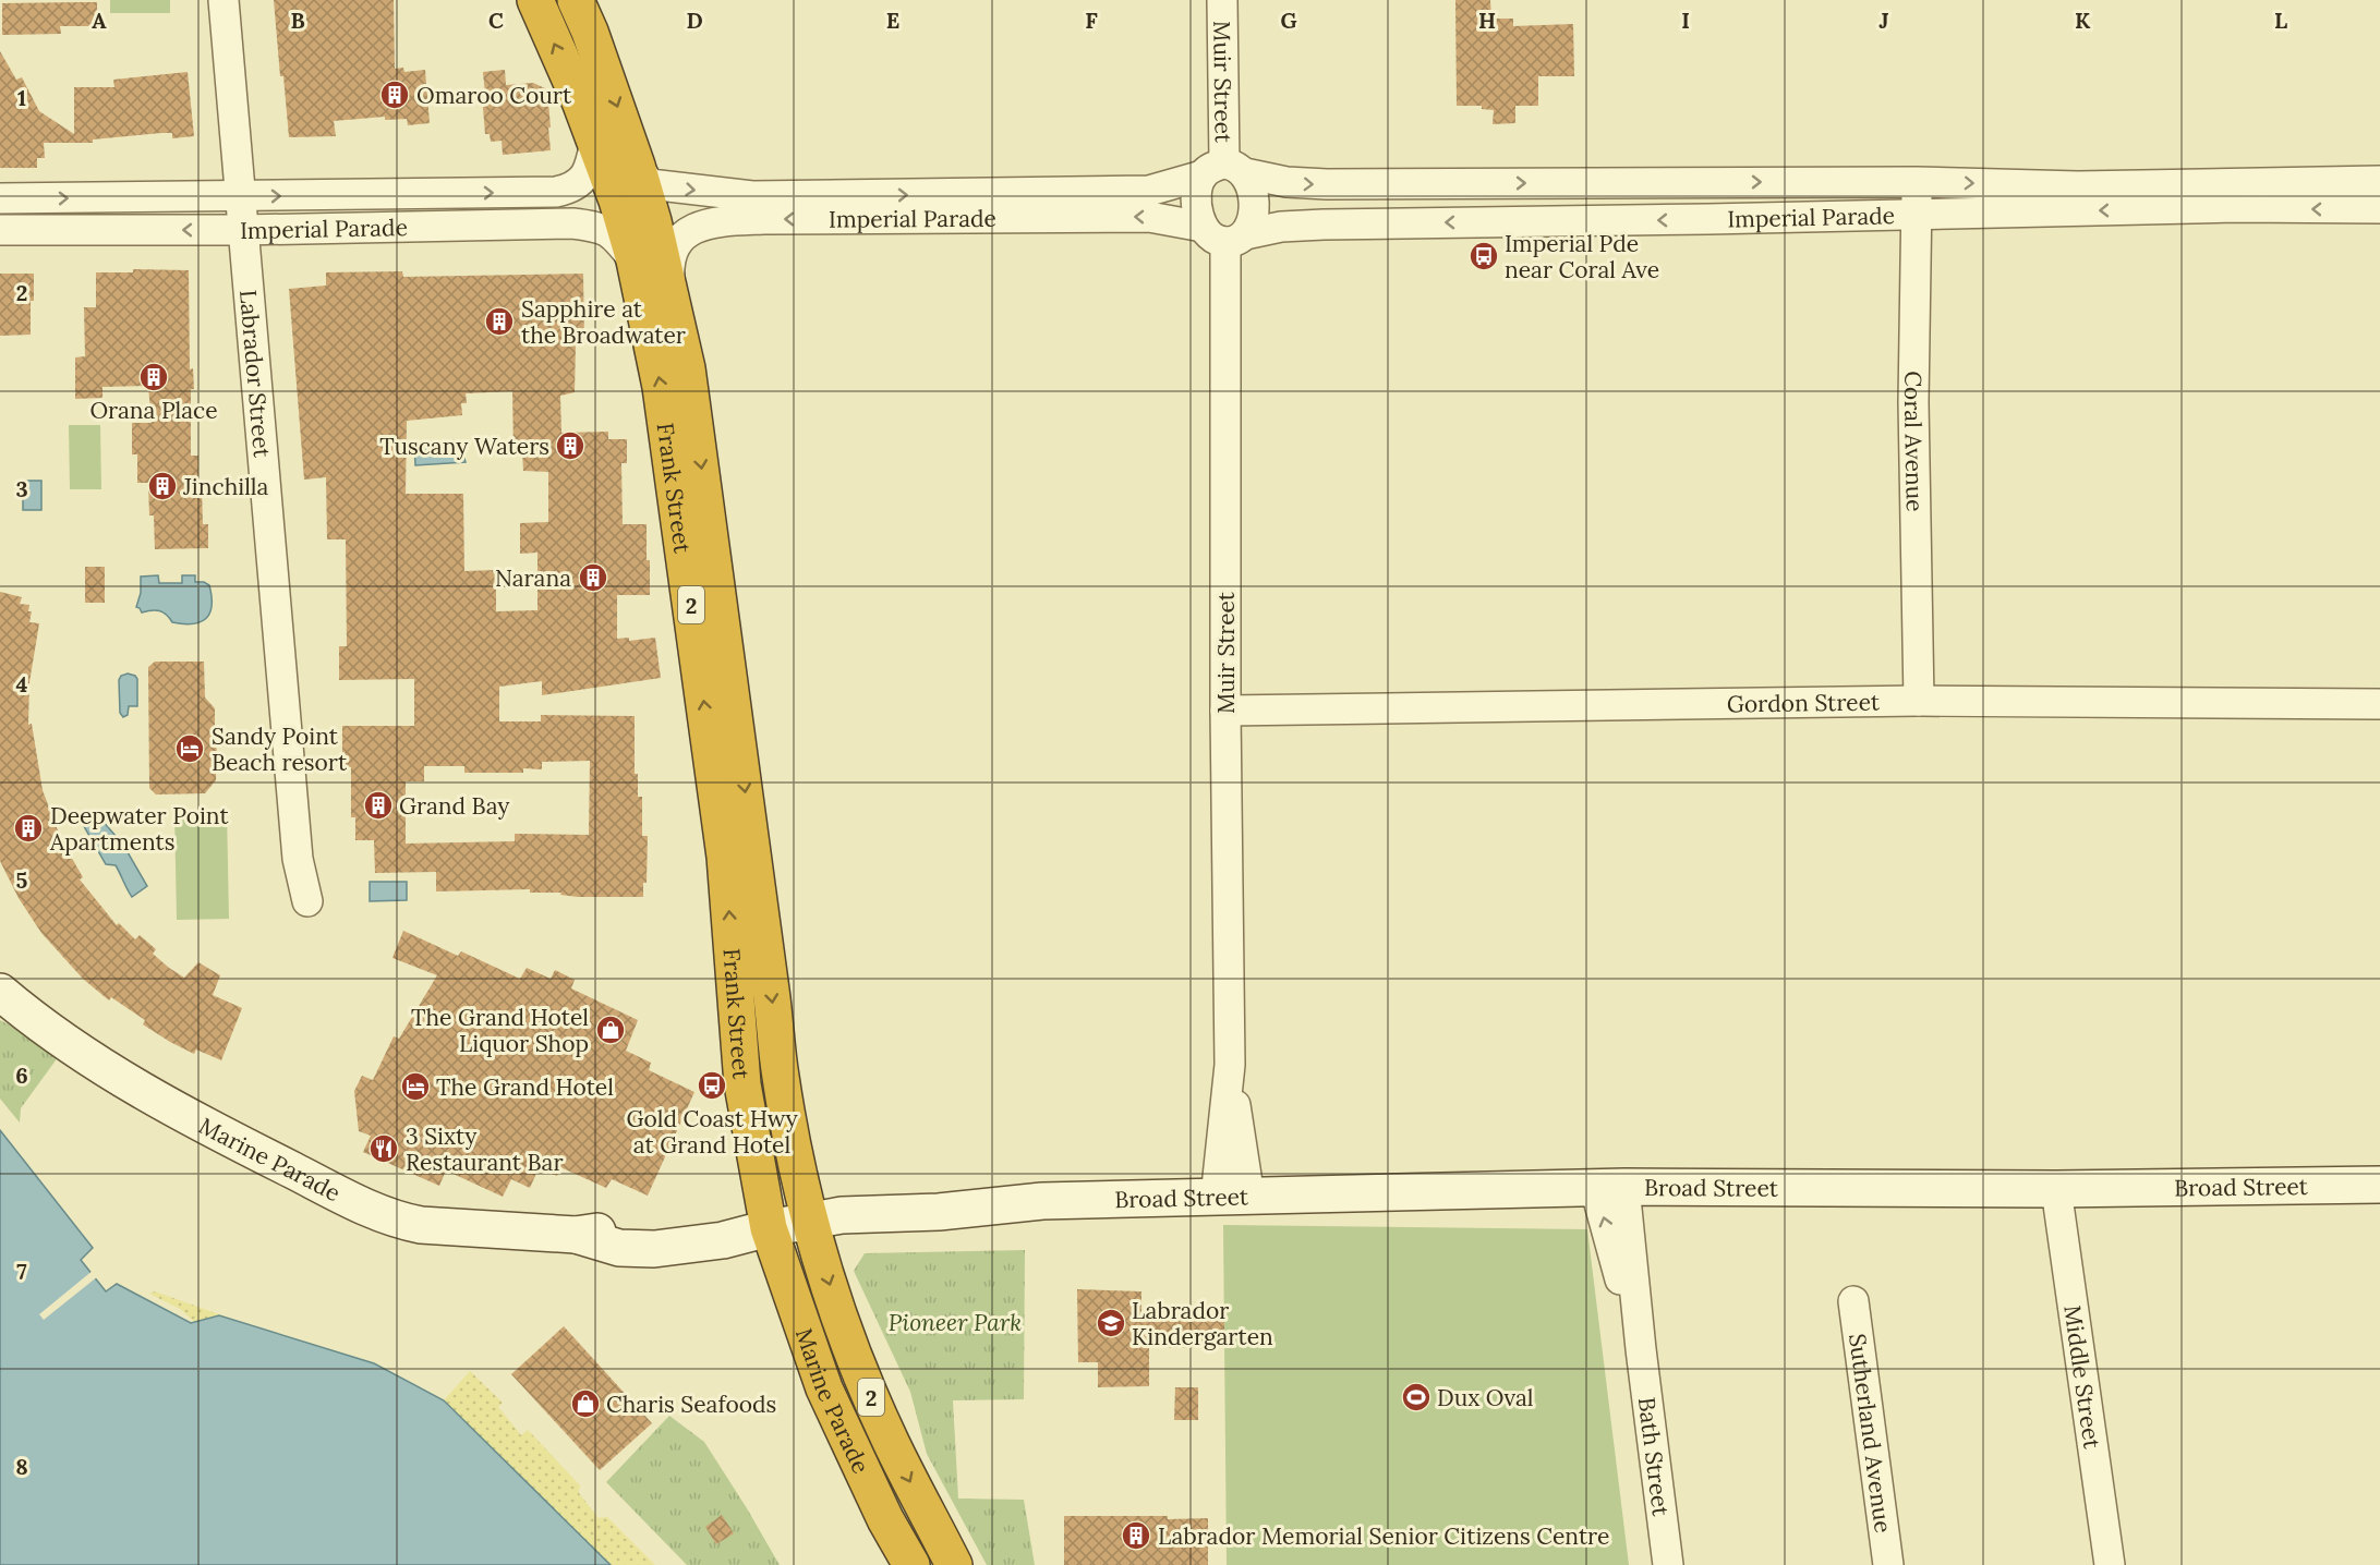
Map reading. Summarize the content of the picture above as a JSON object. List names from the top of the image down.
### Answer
{
  "streets": {
    "highway": ["Frank Street", "2", "Marine Parade"],
    "street": [
      "Muir Street",
      "Imperial Parade",
      "Labrador Street",
      "Coral Avenue",
      "Gordon Street",
      "Broad Street",
      "Middle Street",
      "Sutherland Avenue",
      "Bath Street"
    ]
  },
  "crossings": [
    ["Muir Street", "Imperial Parade"],
    ["Muir Street", "Gordon Street"],
    ["Muir Street", "Broad Street"],
    ["Imperial Parade", "Labrador Street"],
    ["Imperial Parade", "Coral Avenue"],
    ["Imperial Parade", "Frank Street"],
    ["Coral Avenue", "Gordon Street"],
    ["Frank Street", "Marine Parade"],
    ["Frank Street", "Broad Street"],
    ["Marine Parade", "Broad Street"],
    ["Broad Street", "Middle Street"],
    ["Broad Street", "Bath Street"]
  ],
  "parks": ["Pioneer Park"],
  "places": {
    "building": [
      "Omaroo Court",
      "Sapphire at the Broadwater",
      "Orana Place",
      "Tuscany Waters",
      "Jinchilla",
      "Narana",
      "Grand Bay",
      "Deepwater Point Apartments",
      "Labrador Memorial Senior Citizens Centre"
    ],
    "bus stop": ["Imperial Pde near Coral Ave", "Gold Coast Hwy at Grand Hotel"],
    "hotel": ["Sandy Point Beach resort", "The Grand Hotel"],
    "shop": ["The Grand Hotel Liquor Shop", "Charis Seafoods"],
    "restaurant": ["3 Sixty Restaurant Bar"],
    "school or university": ["Labrador Kindergarten"],
    "sports": ["Dux Oval"]
  },
  "grid": {
    "columns": [
      "A",
      "B",
      "C",
      "D",
      "E",
      "F",
      "G",
      "H",
      "I",
      "J",
      "K",
      "L"
    ],
    "rows": [
      "1",
      "2",
      "3",
      "4",
      "5",
      "6",
      "7",
      "8"
    ]
  }
}
